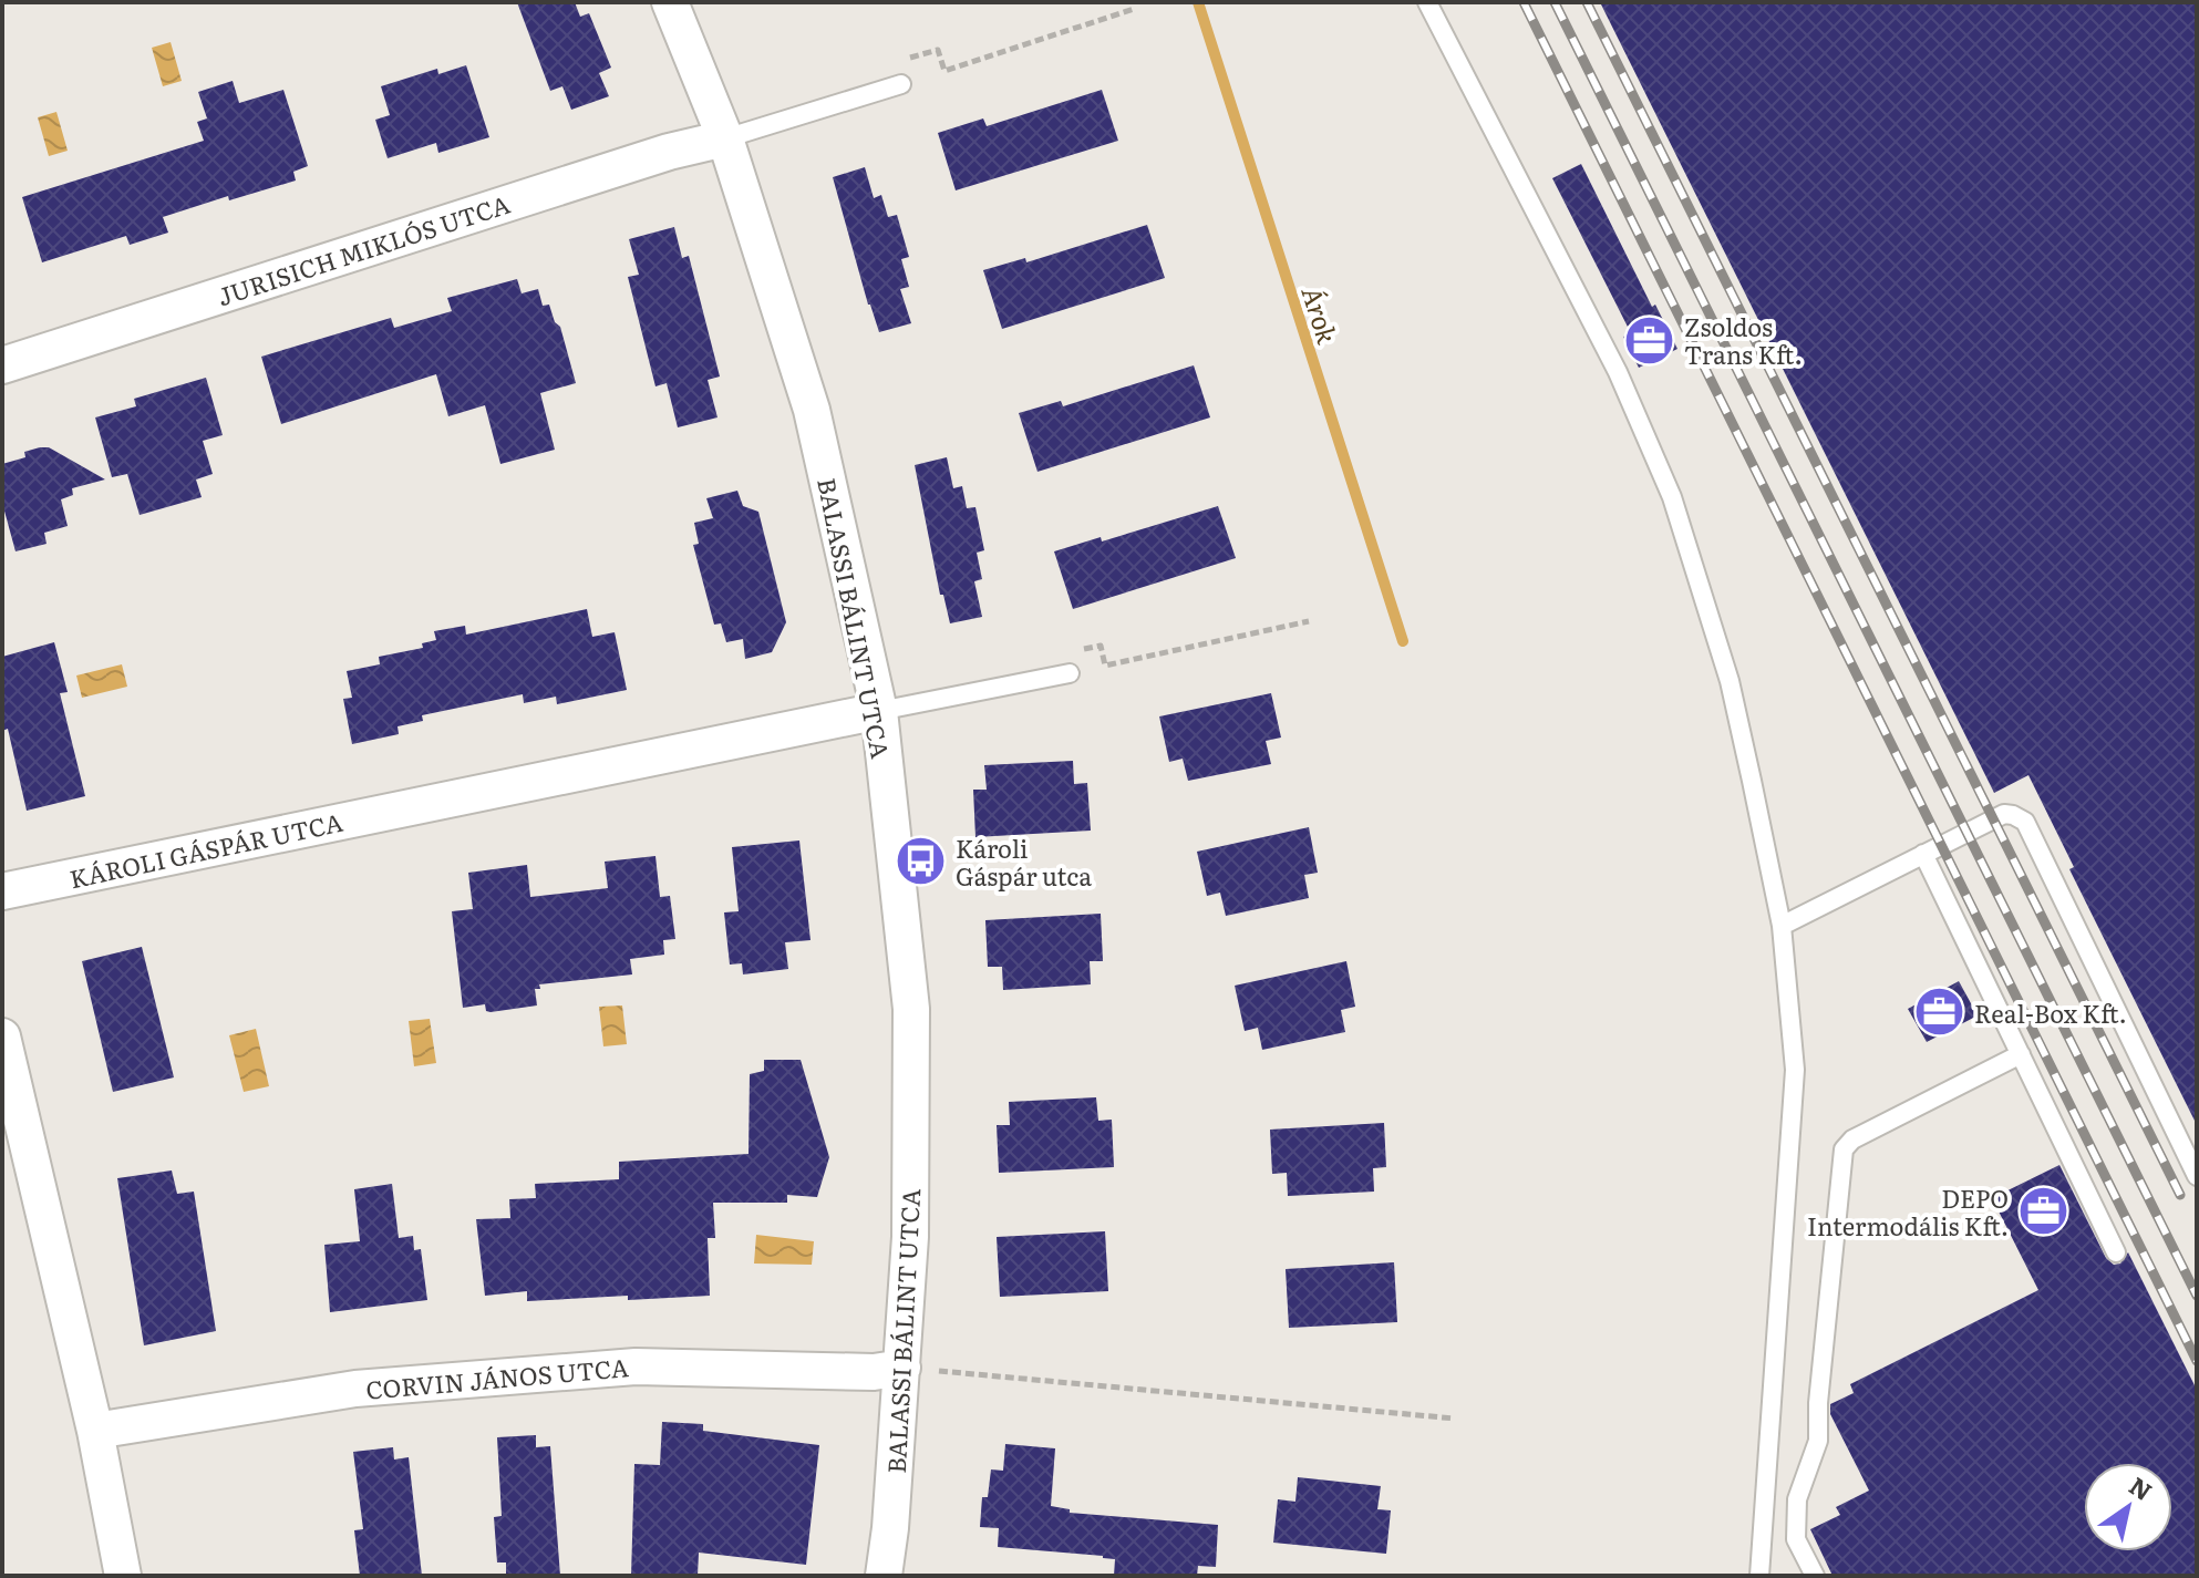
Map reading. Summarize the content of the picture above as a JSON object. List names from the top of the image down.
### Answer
{
  "streets": {
    "street": [
      "JURISICH MIKLÓS UTCA",
      "BALASSI BÁLINT UTCA",
      "KÁROLI GÁSPÁR UTCA",
      "CORVIN JÁNOS UTCA"
    ]
  },
  "crossings": [
    ["JURISICH MIKLÓS UTCA", "BALASSI BÁLINT UTCA"],
    ["BALASSI BÁLINT UTCA", "KÁROLI GÁSPÁR UTCA"],
    ["BALASSI BÁLINT UTCA", "CORVIN JÁNOS UTCA"]
  ],
  "water": ["Árok"],
  "places": {
    "office": ["Zsoldos Trans Kft.", "Real-Box Kft.", "DEPO Intermodális Kft."],
    "bus stop": ["Károli Gáspár utca"]
  },
  "north": "top right"
}
